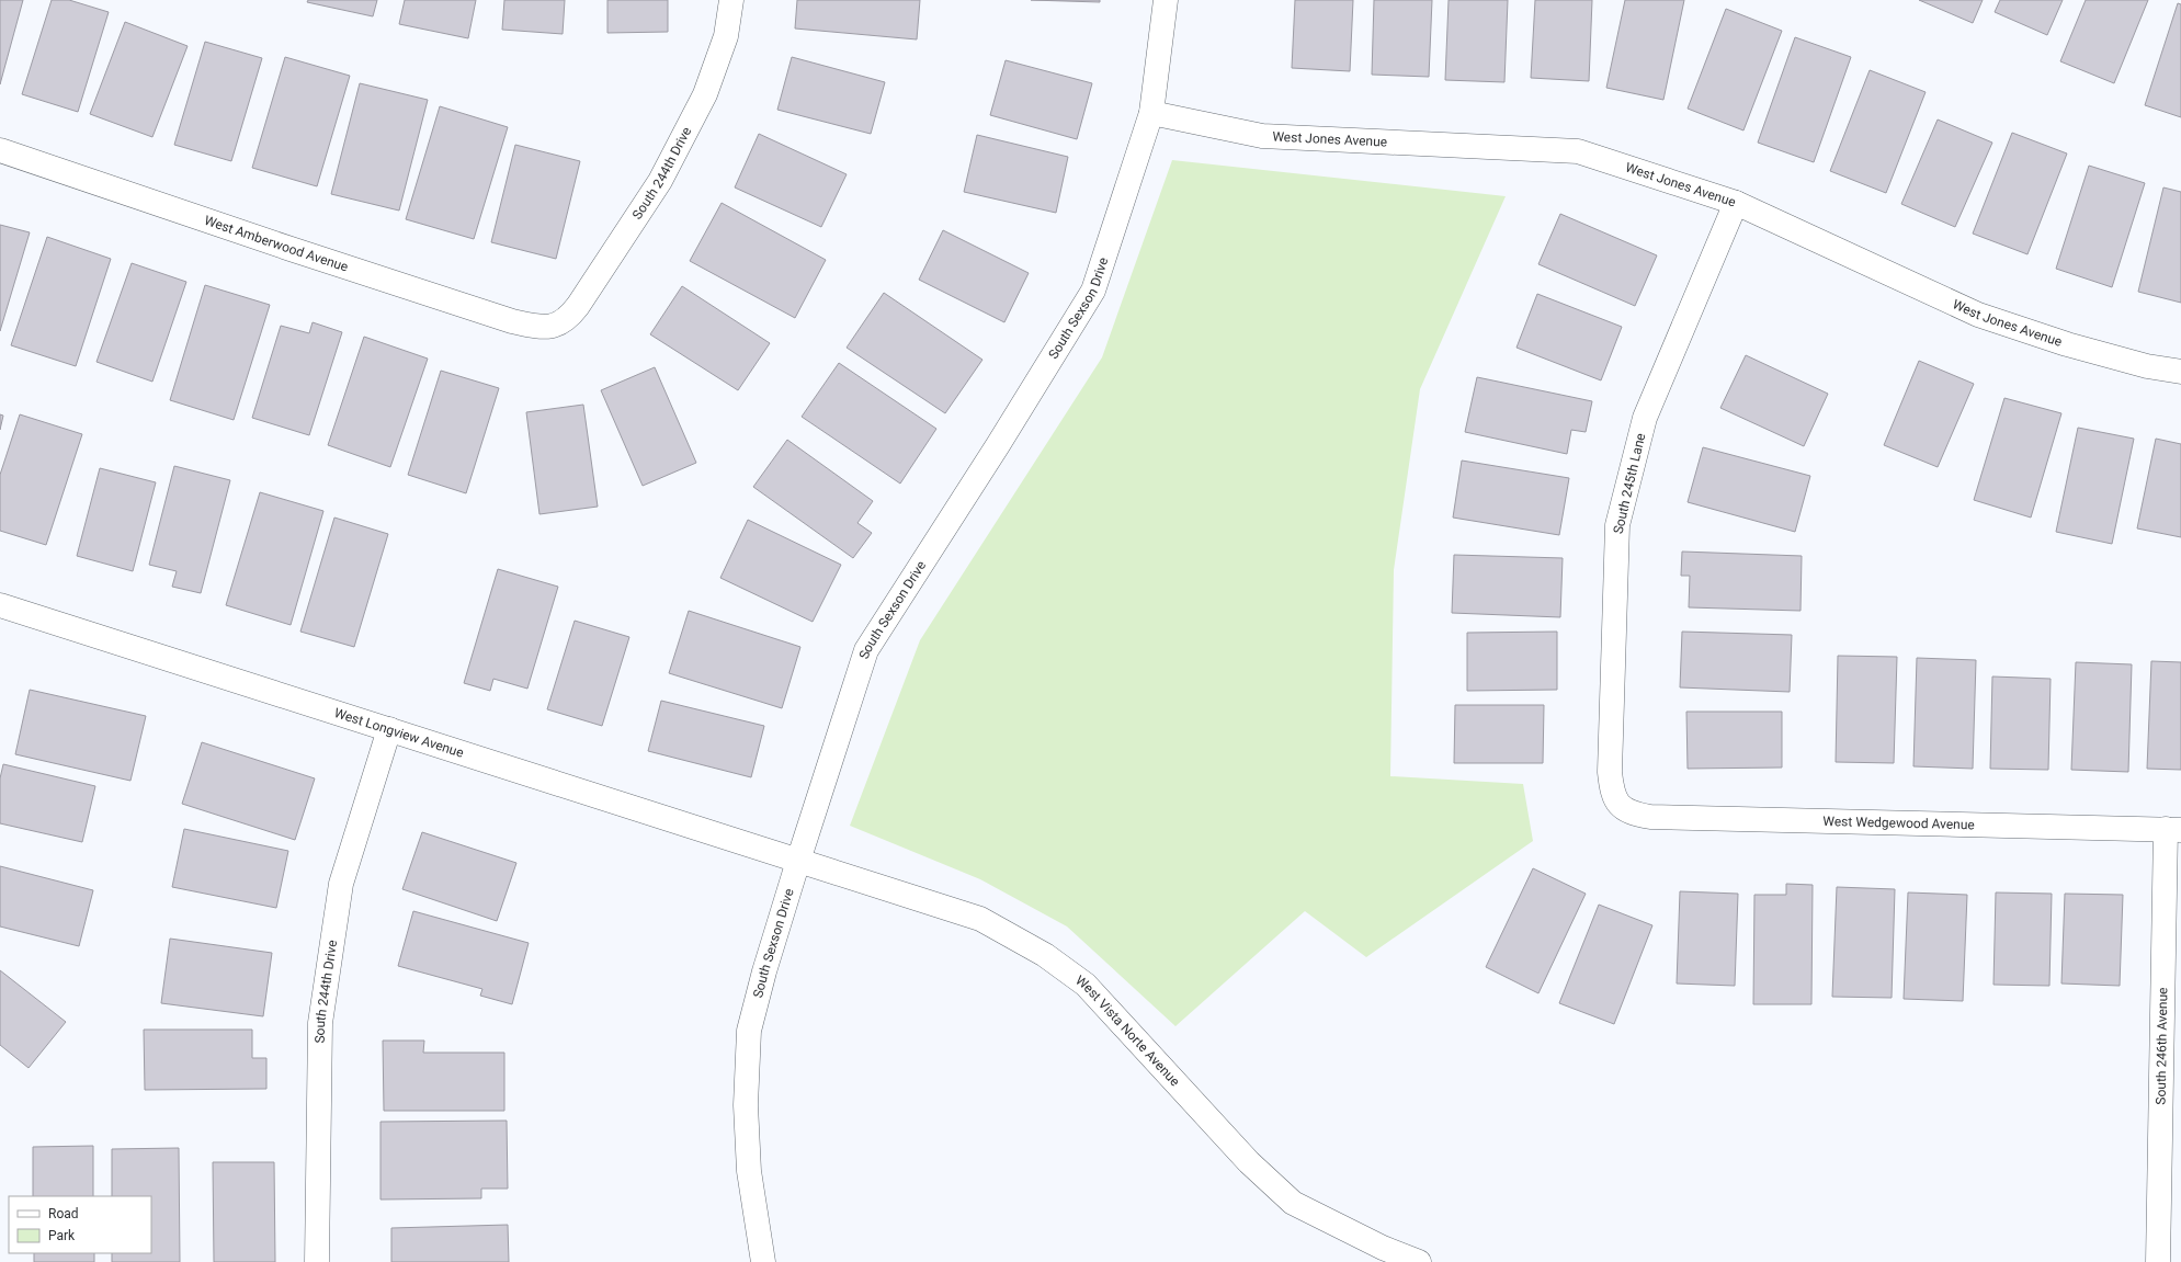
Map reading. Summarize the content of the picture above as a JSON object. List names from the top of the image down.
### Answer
{
  "streets": {
    "street": [
      "West Jones Avenue",
      "South 244th Drive",
      "West Amberwood Avenue",
      "South Sexson Drive",
      "South 245th Lane",
      "West Longview Avenue",
      "West Wedgewood Avenue",
      "West Vista Norte Avenue",
      "South 246th Avenue"
    ]
  },
  "crossings": [
    ["West Jones Avenue", "South Sexson Drive"],
    ["West Jones Avenue", "South 245th Lane"],
    ["South 244th Drive", "West Amberwood Avenue"],
    ["South 244th Drive", "West Longview Avenue"],
    ["South Sexson Drive", "West Longview Avenue"],
    ["South Sexson Drive", "West Vista Norte Avenue"],
    ["South 245th Lane", "West Wedgewood Avenue"],
    ["West Longview Avenue", "West Vista Norte Avenue"],
    ["West Wedgewood Avenue", "South 246th Avenue"]
  ],
  "legend": ["Road", "Park"]
}
